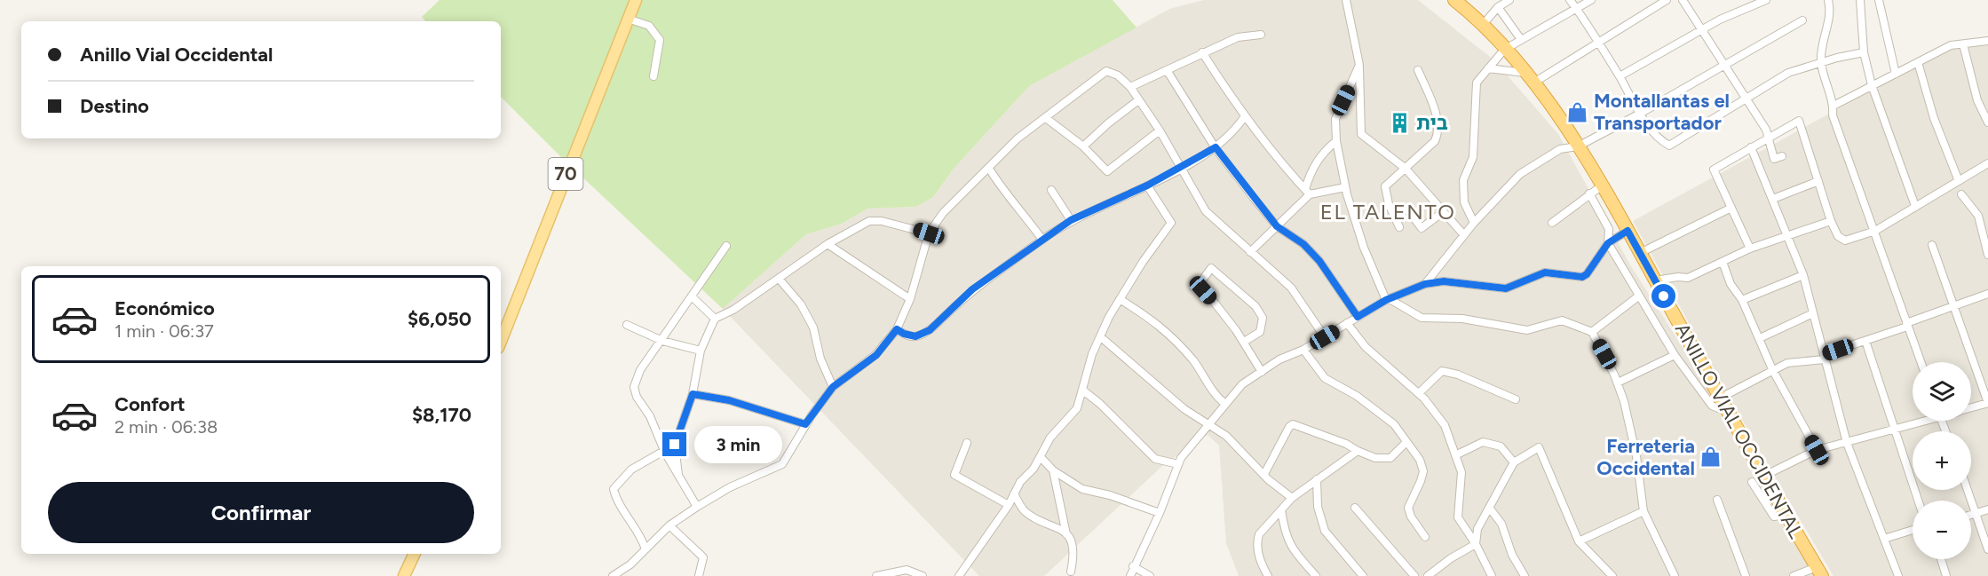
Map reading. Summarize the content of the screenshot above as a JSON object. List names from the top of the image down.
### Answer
{
  "streets": {
    "highway": ["ANILLO VIAL OCCIDENTAL"],
    "main road": ["70"]
  },
  "districts": ["EL TALENTO"],
  "places": {
    "shop": ["Montallantas el Transportador", "Ferreteria Occidental"],
    "building": ["בית"]
  },
  "page": {
    "banner": ["Anillo Vial Occidental", "Destino"],
    "list": [
      {
        "name": "Económico",
        "note": "1 min · 06:37",
        "value": "$6,050"
      },
      {
        "name": "Confort",
        "note": "2 min · 06:38",
        "value": "$8,170"
      }
    ],
    "map_buttons": ["+", "−"],
    "bubble": "3 min",
    "buttons": "Confirmar"
  }
}
